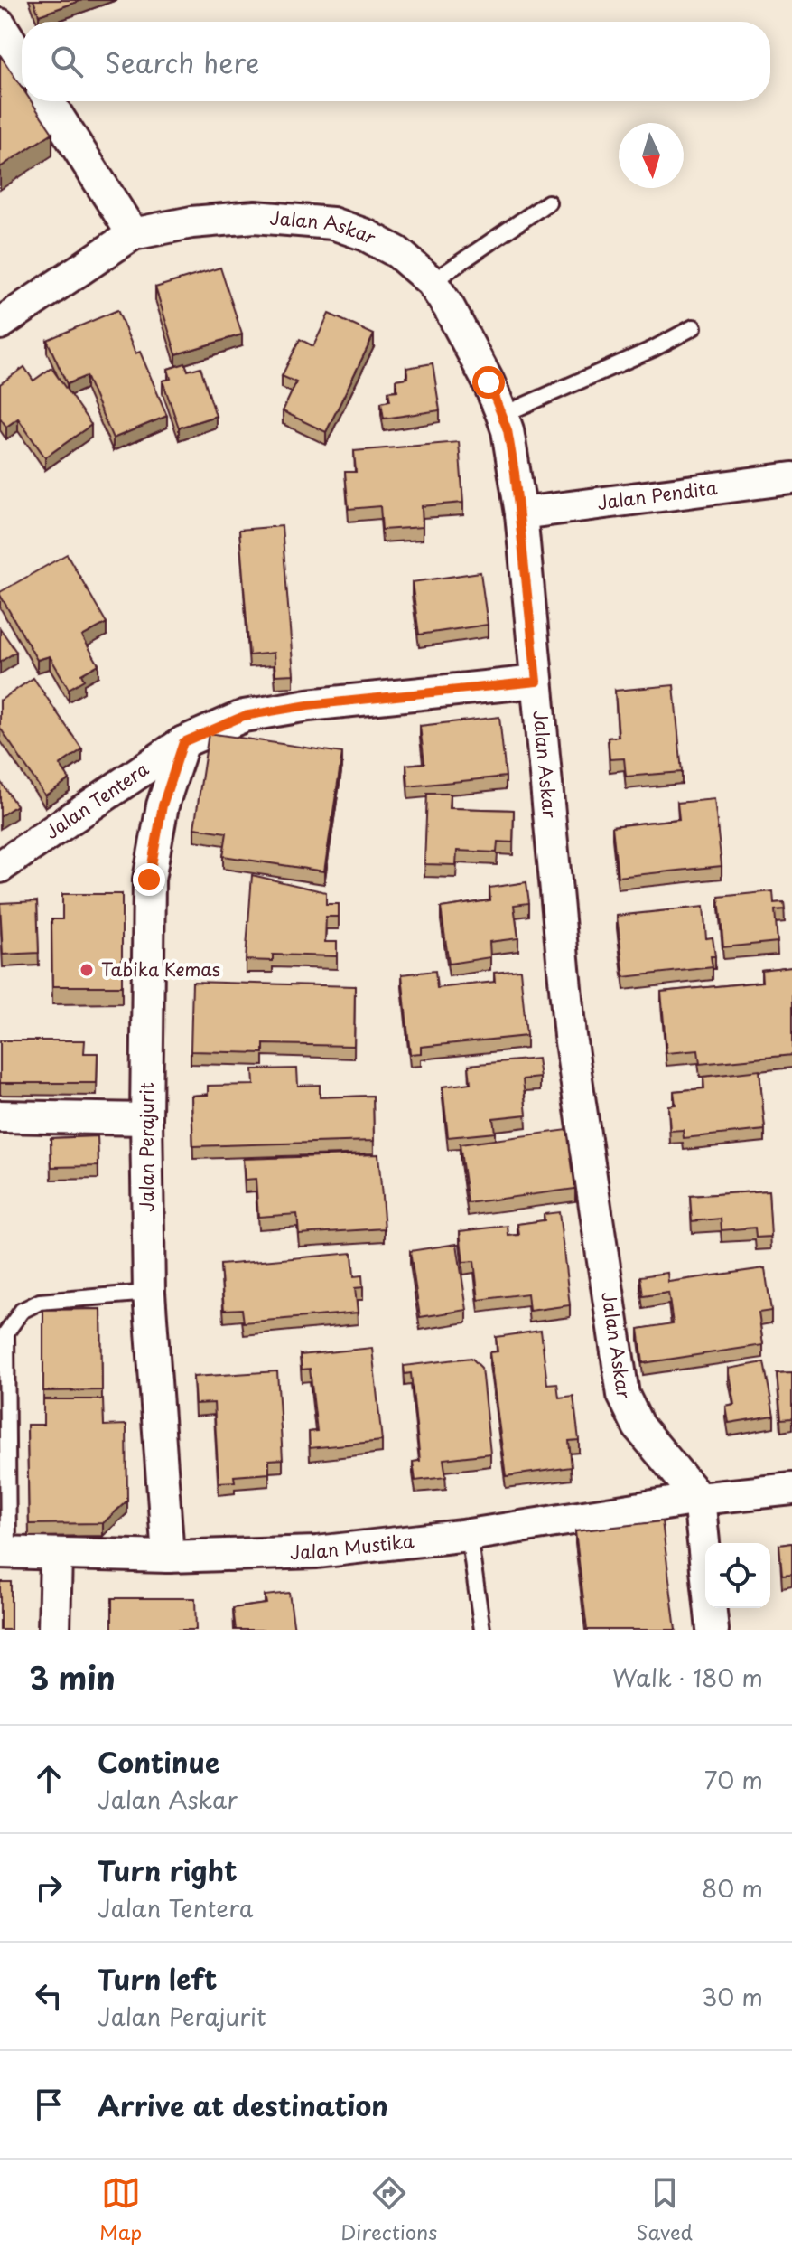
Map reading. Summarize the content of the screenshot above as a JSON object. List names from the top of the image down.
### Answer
{
  "streets": {
    "street": [
      "Jalan Askar",
      "Jalan Pendita",
      "Jalan Tentera",
      "Jalan Perajurit",
      "Jalan Mustika"
    ]
  },
  "crossings": [
    ["Jalan Askar", "Jalan Pendita"],
    ["Jalan Askar", "Jalan Tentera"],
    ["Jalan Askar", "Jalan Mustika"],
    ["Jalan Tentera", "Jalan Perajurit"],
    ["Jalan Perajurit", "Jalan Mustika"]
  ],
  "places": ["Tabika Kemas"],
  "north": "bottom",
  "page": {
    "search": "Search here",
    "heading": ["3 min", "Walk · 180 m"],
    "list": [
      ["Continue", "Jalan Askar", "70 m"],
      ["Turn right", "Jalan Tentera", "80 m"],
      ["Turn left", "Jalan Perajurit", "30 m"],
      "Arrive at destination"
    ],
    "nav": ["Map", "Directions", "Saved"]
  }
}
